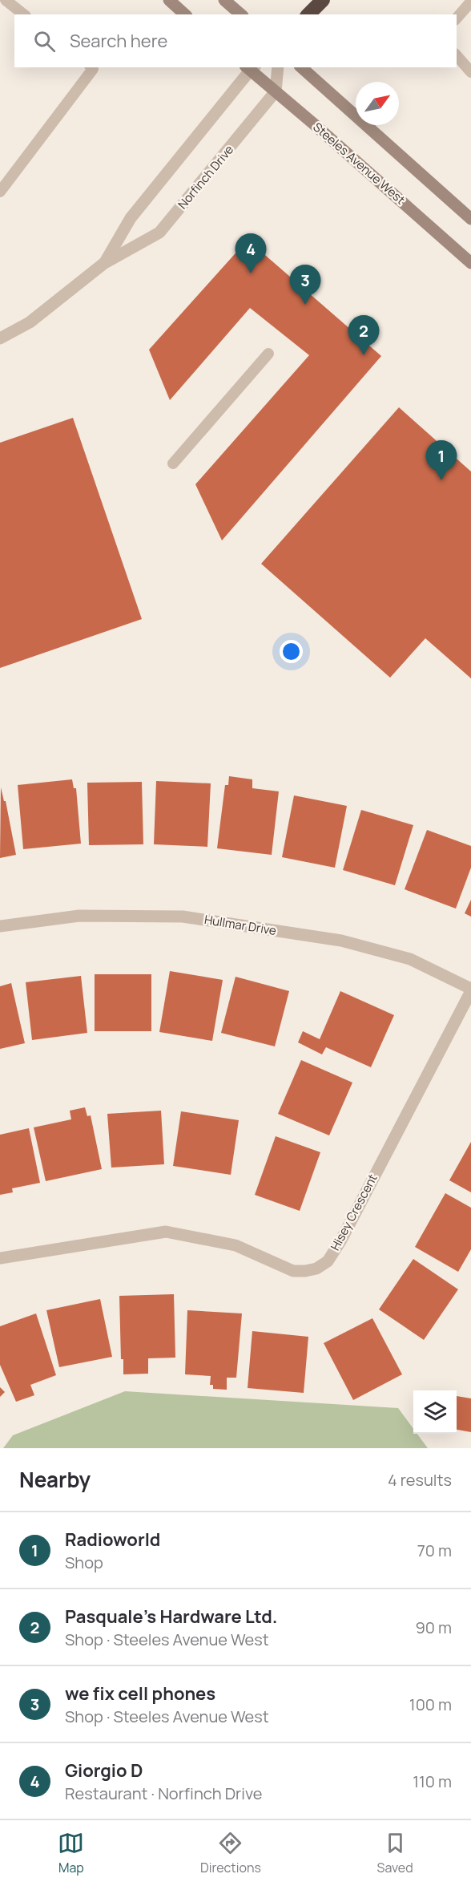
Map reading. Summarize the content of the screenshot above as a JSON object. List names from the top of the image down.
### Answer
{
  "streets": {
    "main road": ["Steeles Avenue West"],
    "street": ["Norfinch Drive", "Hullmar Drive", "Hisey Crescent"]
  },
  "crossings": [
    ["Steeles Avenue West", "Norfinch Drive"],
    ["Hullmar Drive", "Hisey Crescent"]
  ],
  "north": "top right",
  "page": {
    "search": "Search here",
    "pins": [
      "4",
      "3",
      "2",
      "1"
    ],
    "heading": ["Nearby", "4 results"],
    "list": [
      {
        "mark": "1",
        "name": "Radioworld",
        "note": "Shop",
        "value": "70 m"
      },
      {
        "mark": "2",
        "name": "Pasquale's Hardware Ltd.",
        "note": "Shop · Steeles Avenue West",
        "value": "90 m"
      },
      {
        "mark": "3",
        "name": "we fix cell phones",
        "note": "Shop · Steeles Avenue West",
        "value": "100 m"
      },
      {
        "mark": "4",
        "name": "Giorgio D",
        "note": "Restaurant · Norfinch Drive",
        "value": "110 m"
      }
    ],
    "nav": ["Map", "Directions", "Saved"]
  }
}
